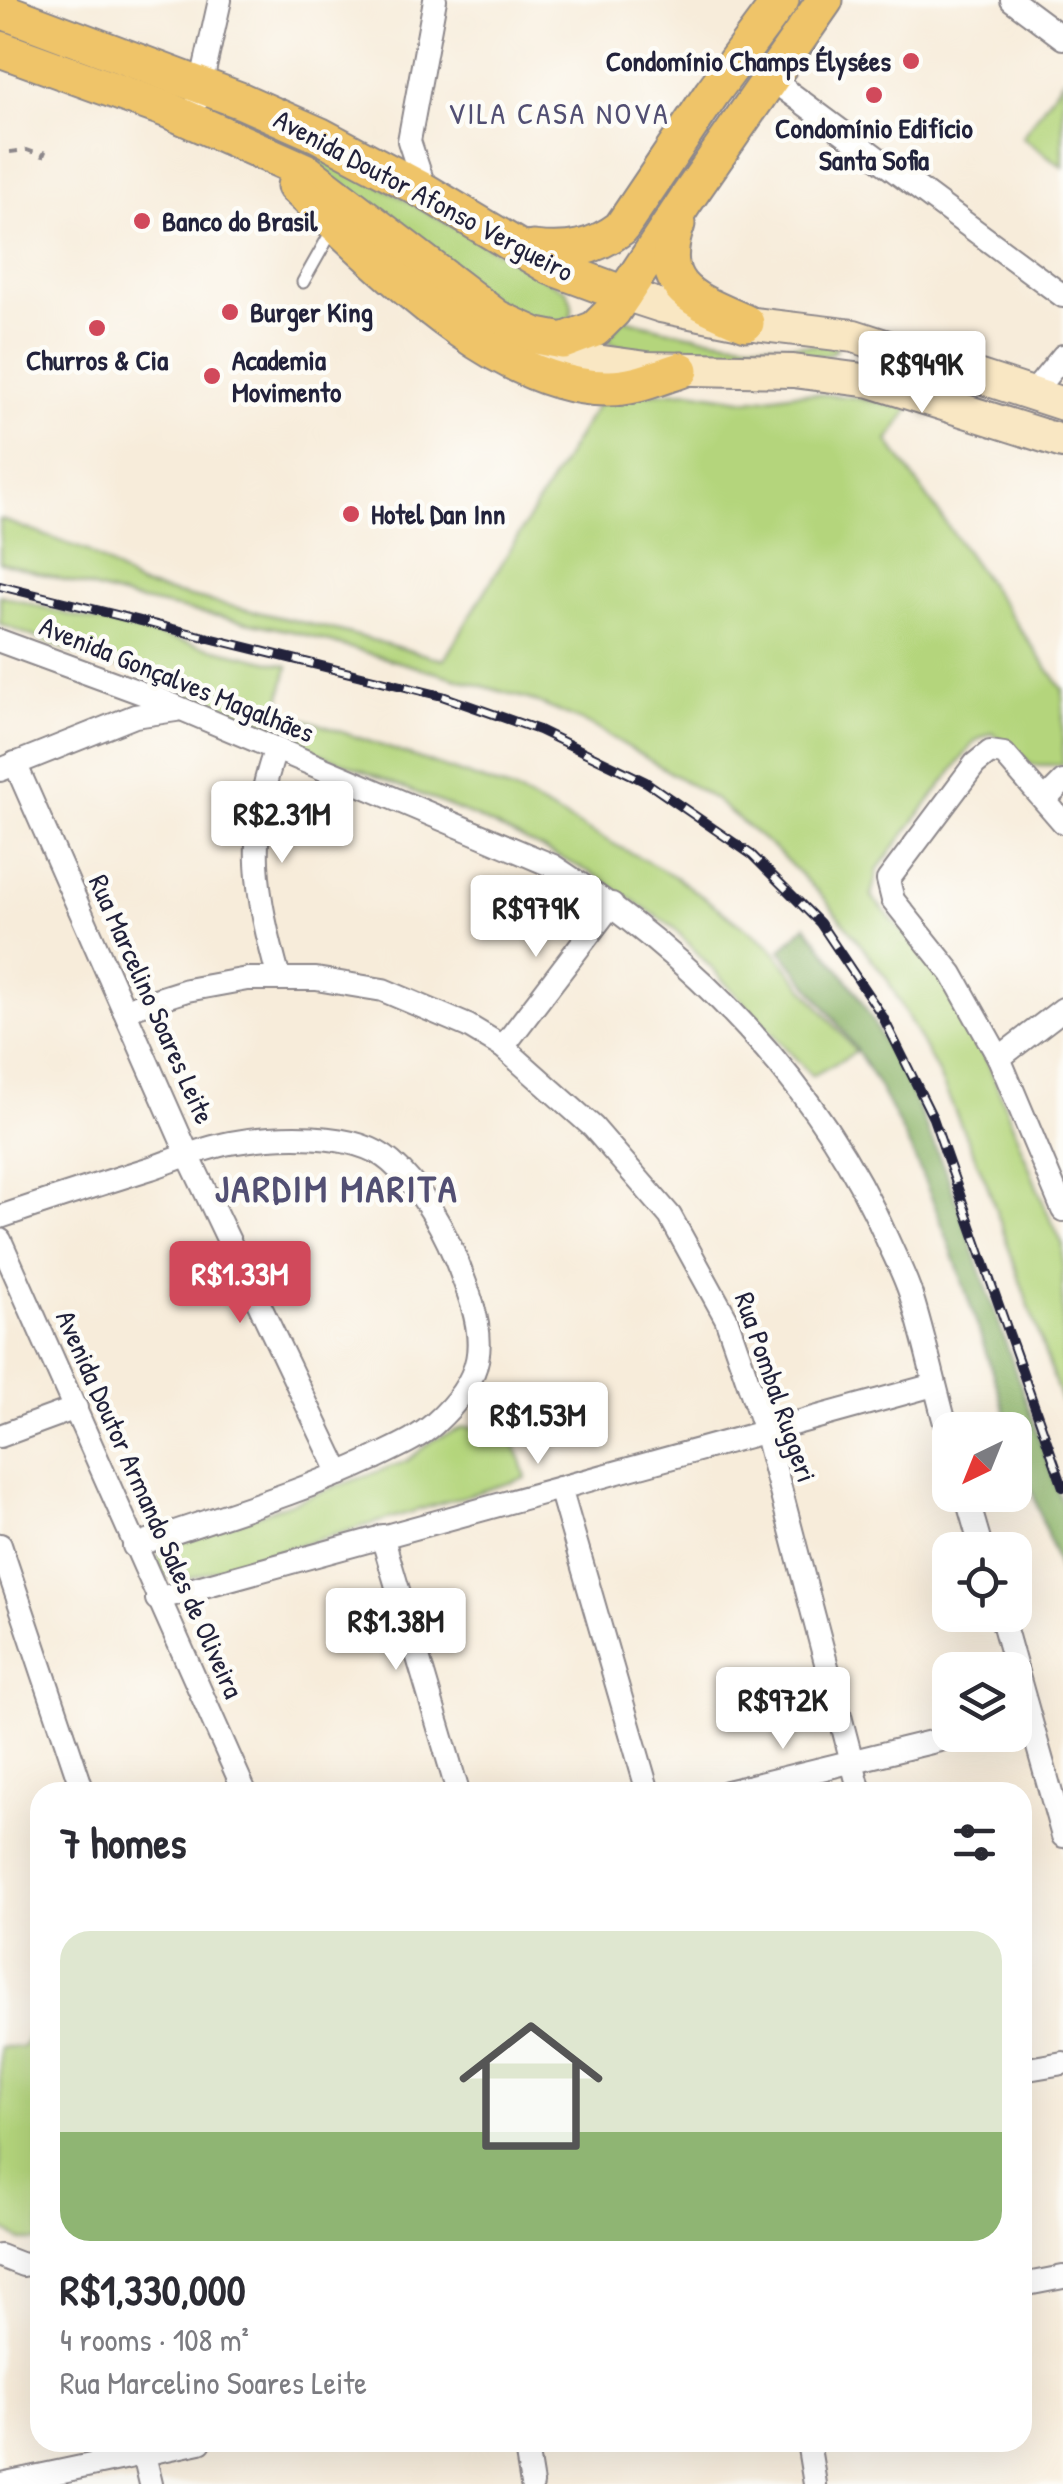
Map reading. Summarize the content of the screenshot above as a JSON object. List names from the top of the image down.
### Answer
{
  "streets": {
    "main road": ["Avenida Doutor Afonso Vergueiro"],
    "street": [
      "Avenida Gonçalves Magalhães",
      "Rua Marcelino Soares Leite",
      "Rua Pombal Ruggeri",
      "Avenida Doutor Armando Sales de Oliveira"
    ]
  },
  "crossings": [
    ["Rua Marcelino Soares Leite", "Rua Pombal Ruggeri"]
  ],
  "districts": ["VILA CASA NOVA", "JARDIM MARITA"],
  "places": [
    "Condomínio Champs Élysées",
    "Condomínio Edifício Santa Sofia",
    "Banco do Brasil",
    "Burger King",
    "Churros & Cia",
    "Academia Movimento",
    "Hotel Dan Inn"
  ],
  "north": "bottom left",
  "page": {
    "price": [
      "R$949K",
      "R$2.31M",
      "R$979K",
      "R$1.33M",
      "R$1.53M",
      "R$1.38M",
      "R$972K"
    ],
    "heading": "7 homes",
    "list": [
      {
        "name": "R$1,330,000",
        "note": "4 rooms · 108 m² · Rua Marcelino Soares Leite"
      }
    ]
  }
}
